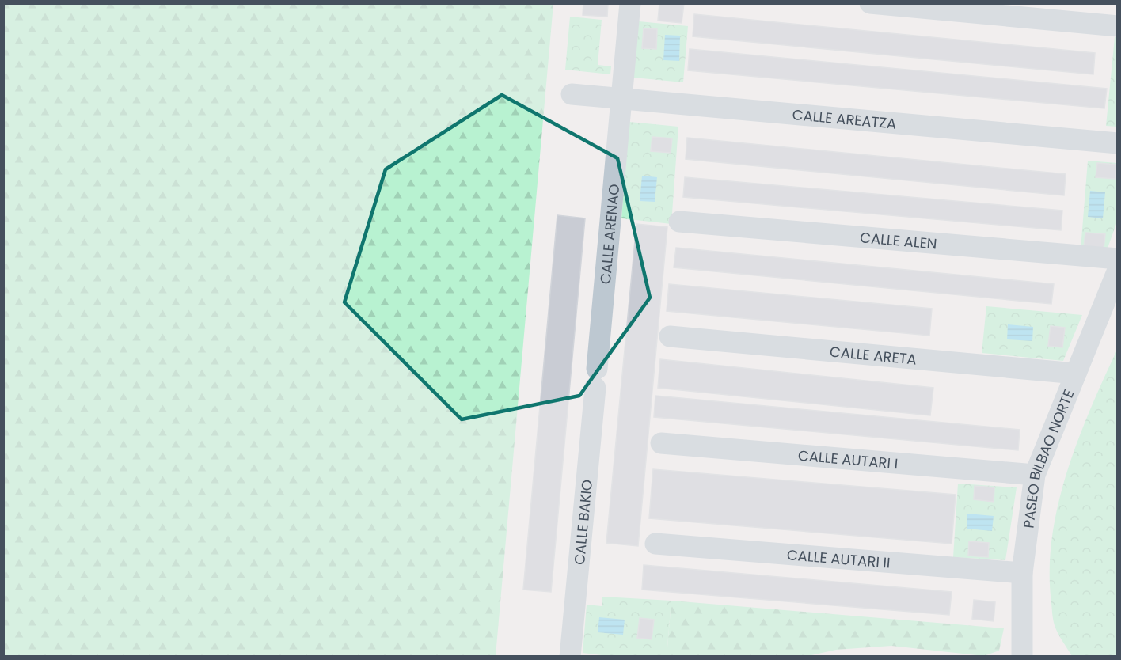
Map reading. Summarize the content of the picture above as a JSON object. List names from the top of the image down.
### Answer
{
  "streets": {
    "street": [
      "CALLE AREATZA",
      "CALLE ARENAO",
      "CALLE ALEN",
      "CALLE ARETA",
      "CALLE AUTARI I",
      "PASEO BILBAO NORTE",
      "CALLE BAKIO",
      "CALLE AUTARI II"
    ]
  },
  "crossings": [
    ["CALLE AREATZA", "CALLE ARENAO"],
    ["CALLE ARENAO", "CALLE BAKIO"],
    ["CALLE ARETA", "PASEO BILBAO NORTE"],
    ["CALLE AUTARI I", "PASEO BILBAO NORTE"],
    ["PASEO BILBAO NORTE", "CALLE AUTARI II"]
  ]
}
